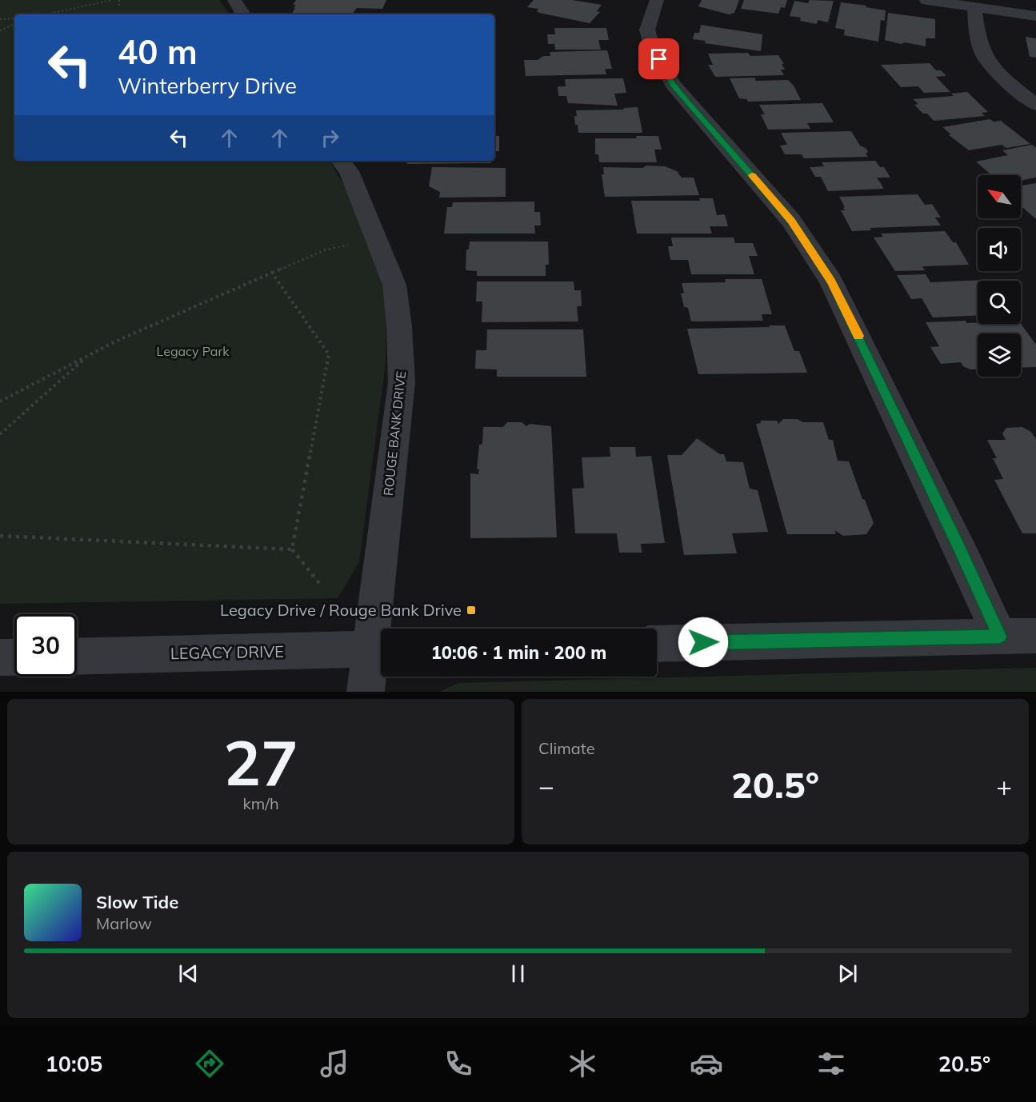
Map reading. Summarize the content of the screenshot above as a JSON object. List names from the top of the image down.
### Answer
{
  "streets": {
    "street": ["ROUGE BANK DRIVE", "LEGACY DRIVE"]
  },
  "crossings": [
    ["ROUGE BANK DRIVE", "LEGACY DRIVE"]
  ],
  "parks": ["Legacy Park"],
  "places": {
    "transit": ["Legacy Drive / Rouge Bank Drive"]
  },
  "north": "top left",
  "page": {
    "turn": ["40 m", "Winterberry Drive"],
    "limit": "30",
    "trip": "10:06 · 1 min · 200 m",
    "tile": [
      ["27", "km/h"],
      "Climate"
    ],
    "heat": ["−", "20.5°", "+"],
    "song": ["Slow Tide", "Marlow"],
    "tabs": ["10:05", "20.5°"]
  }
}
